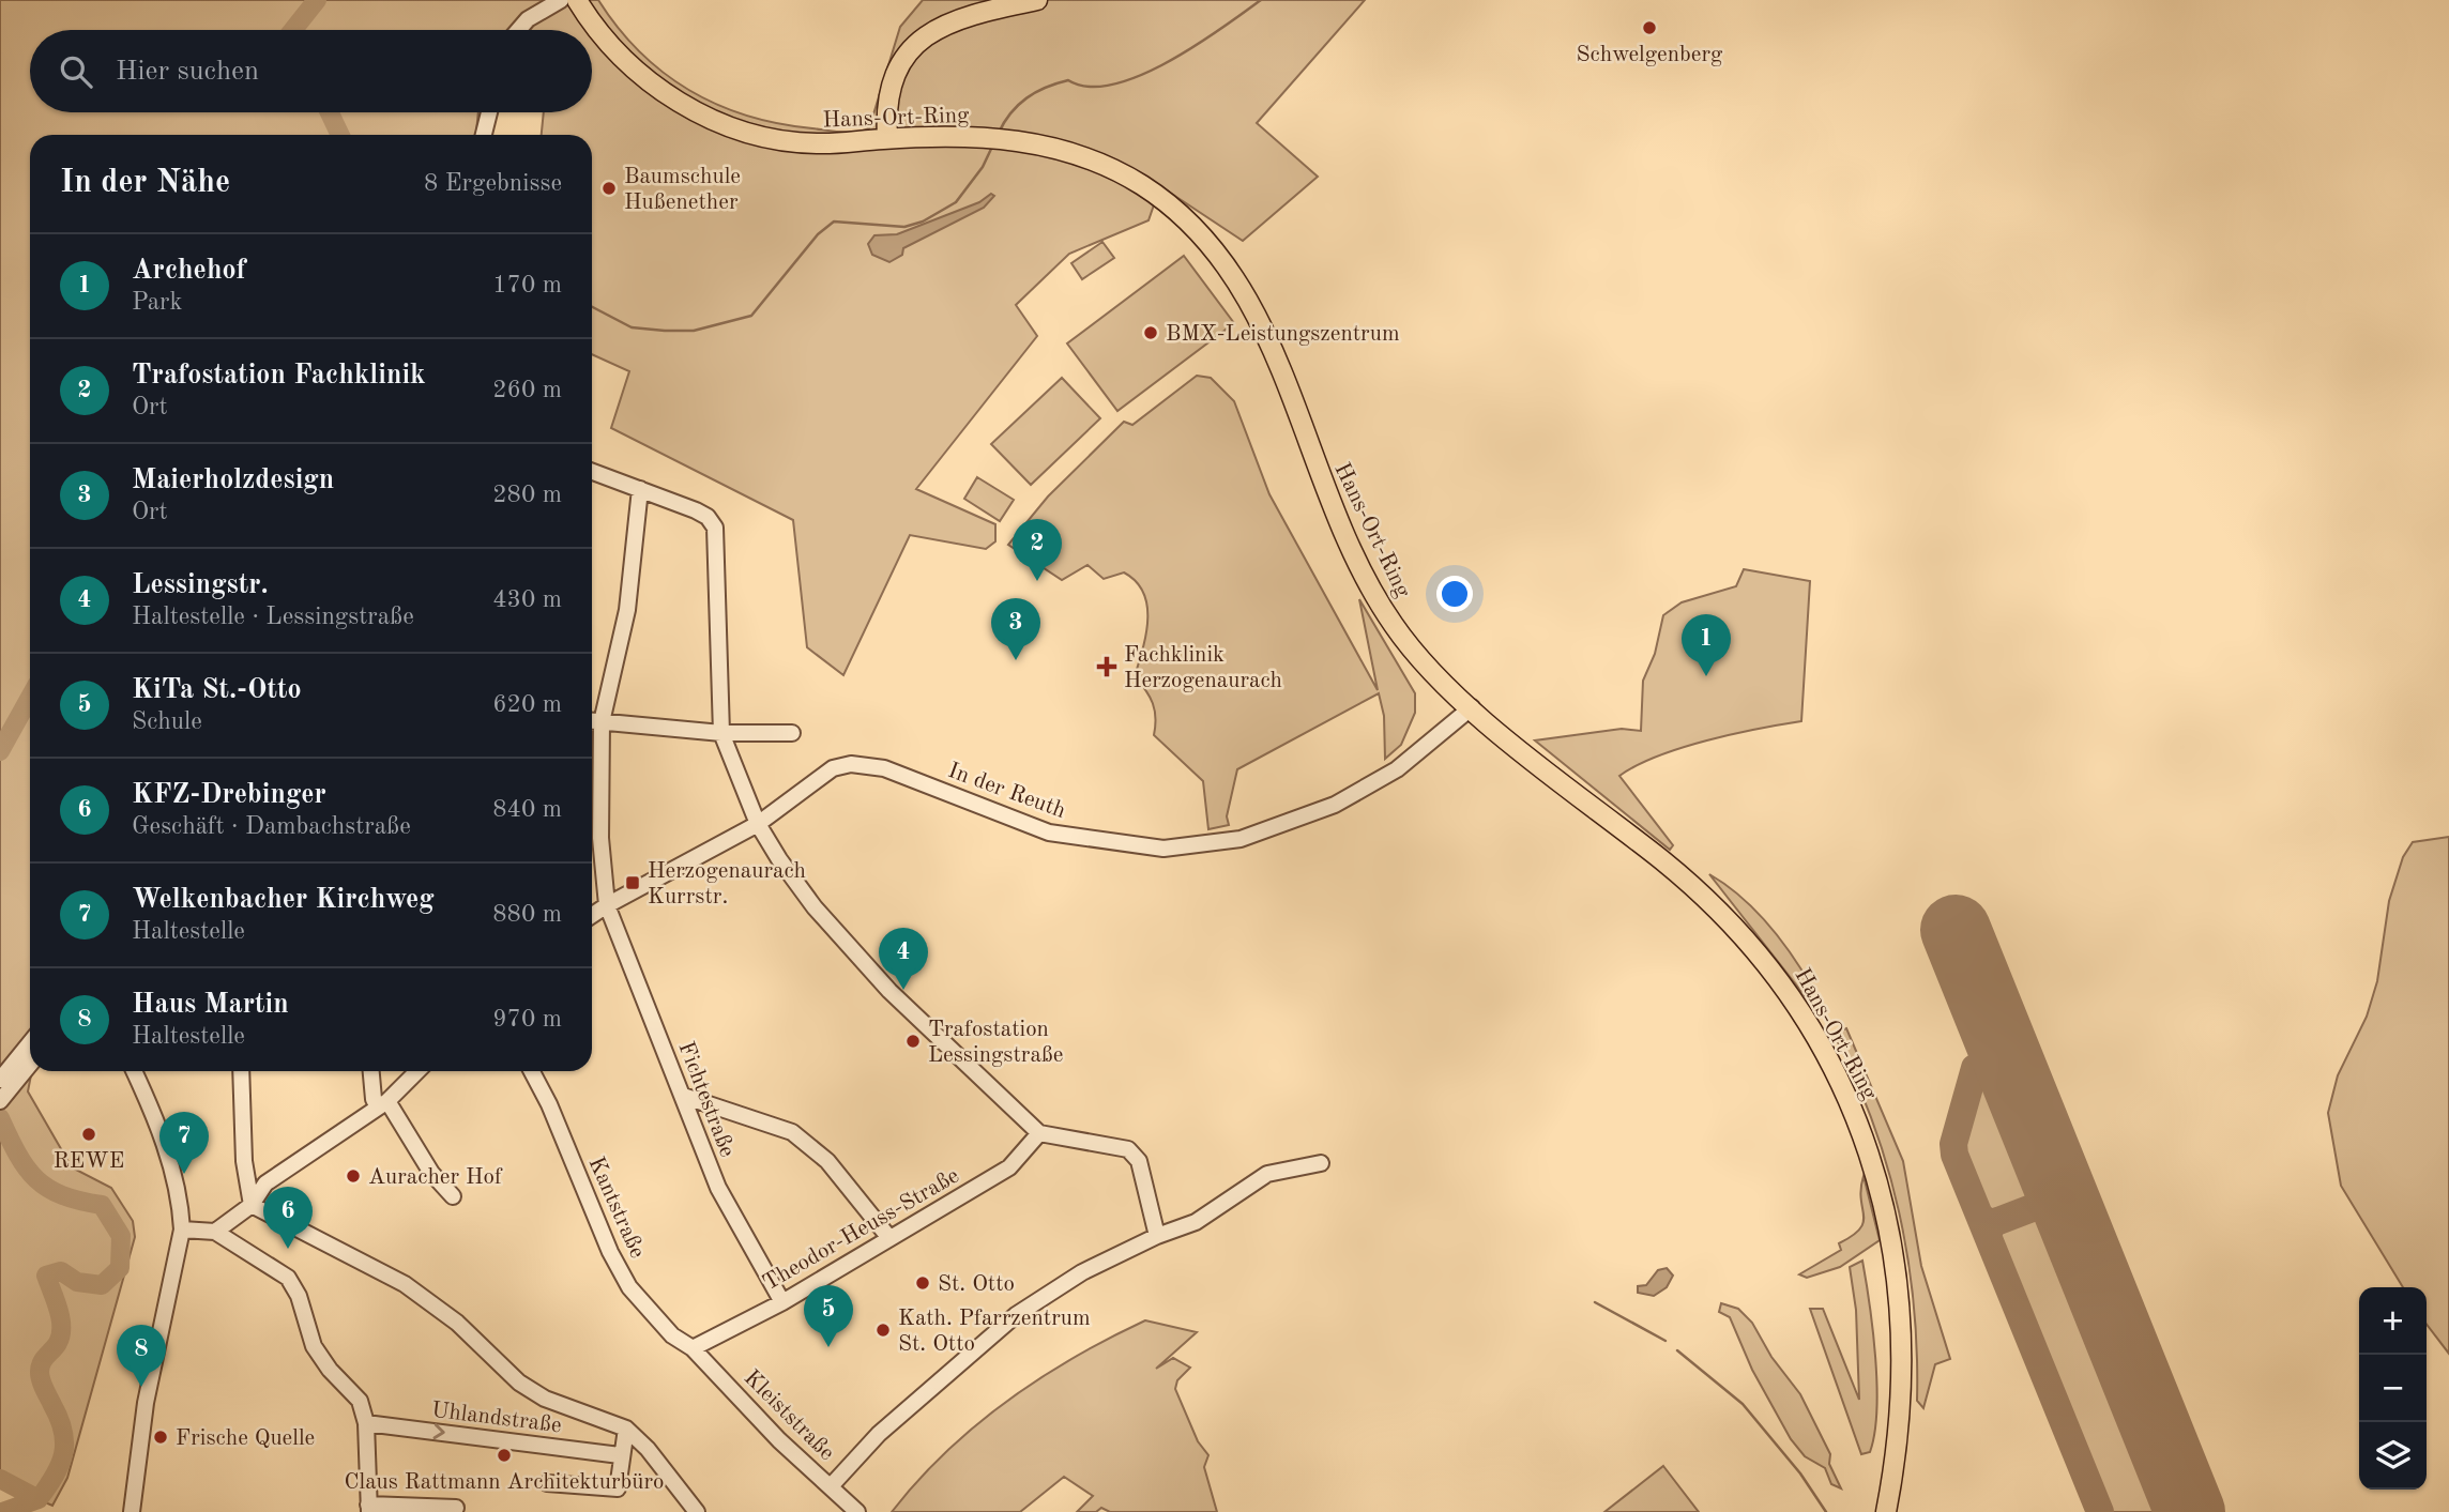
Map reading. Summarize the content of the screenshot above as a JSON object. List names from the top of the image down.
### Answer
{
  "streets": {
    "main road": ["Hans-Ort-Ring"],
    "street": [
      "In der Reuth",
      "Fichtestraße",
      "Kantstraße",
      "Theodor-Heuss-Straße",
      "Kleiststraße",
      "Uhlandstraße"
    ]
  },
  "crossings": [
    ["Hans-Ort-Ring", "In der Reuth"],
    ["Fichtestraße", "Theodor-Heuss-Straße"],
    ["Kantstraße", "Theodor-Heuss-Straße"],
    ["Kantstraße", "Kleiststraße"],
    ["Theodor-Heuss-Straße", "Kleiststraße"]
  ],
  "places": {
    "other": [
      "Schwelgenberg",
      "Baumschule Hußenether",
      "BMX-Leistungszentrum",
      "Trafostation Lessingstraße",
      "REWE",
      "Auracher Hof",
      "St. Otto",
      "Kath. Pfarrzentrum St. Otto",
      "Frische Quelle",
      "Claus Rattmann Architekturbüro"
    ],
    "health": ["Fachklinik Herzogenaurach"],
    "transit": ["Herzogenaurach Kurrstr."]
  },
  "page": {
    "search": "Hier suchen",
    "heading": ["In der Nähe", "8 Ergebnisse"],
    "list": [
      {
        "mark": "1",
        "name": "Archehof",
        "note": "Park",
        "value": "170 m"
      },
      {
        "mark": "2",
        "name": "Trafostation Fachklinik",
        "note": "Ort",
        "value": "260 m"
      },
      {
        "mark": "3",
        "name": "Maierholzdesign",
        "note": "Ort",
        "value": "280 m"
      },
      {
        "mark": "4",
        "name": "Lessingstr.",
        "note": "Haltestelle · Lessingstraße",
        "value": "430 m"
      },
      {
        "mark": "5",
        "name": "KiTa St.-Otto",
        "note": "Schule",
        "value": "620 m"
      },
      {
        "mark": "6",
        "name": "KFZ-Drebinger",
        "note": "Geschäft · Dambachstraße",
        "value": "840 m"
      },
      {
        "mark": "7",
        "name": "Welkenbacher Kirchweg",
        "note": "Haltestelle",
        "value": "880 m"
      },
      {
        "mark": "8",
        "name": "Haus Martin",
        "note": "Haltestelle",
        "value": "970 m"
      }
    ],
    "pins": [
      "2",
      "3",
      "1",
      "4",
      "7",
      "6",
      "5",
      "8"
    ],
    "map_buttons": ["+", "−"]
  }
}
